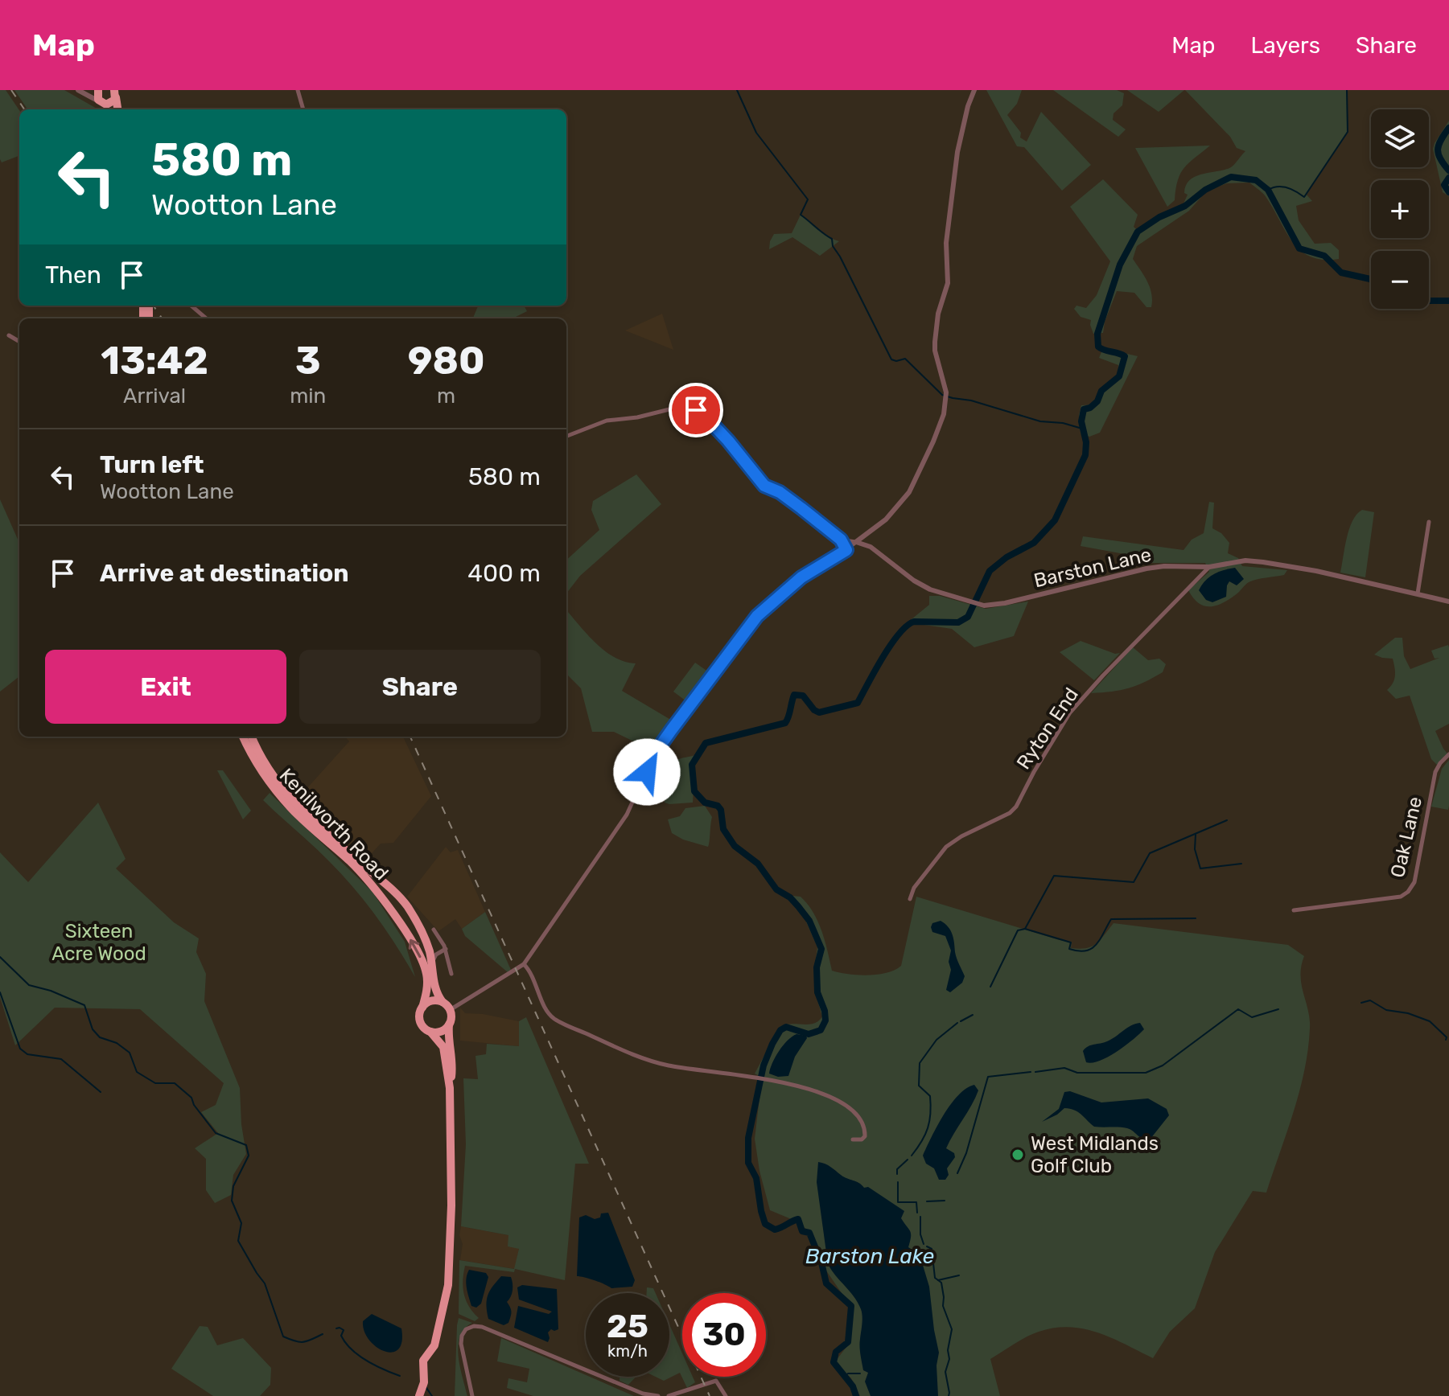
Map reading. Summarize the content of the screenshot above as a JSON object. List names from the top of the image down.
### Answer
{
  "streets": {
    "highway": ["Kenilworth Road"],
    "street": ["Barston Lane", "Ryton End", "Oak Lane"]
  },
  "crossings": [
    ["Barston Lane", "Ryton End"]
  ],
  "water": ["Barston Lake"],
  "parks": ["Sixteen Acre Wood"],
  "places": ["West Midlands Golf Club"],
  "page": {
    "header": "Map",
    "nav": ["Map", "Layers", "Share"],
    "map_buttons": ["+", "−"],
    "turn": ["580 m", "Wootton Lane"],
    "then": "Then",
    "eta": [
      "13:42",
      "Arrival",
      "3",
      "min",
      "980",
      "m"
    ],
    "list": [
      {
        "name": "Turn left",
        "note": "Wootton Lane",
        "value": "580 m"
      },
      {
        "name": "Arrive at destination",
        "value": "400 m"
      }
    ],
    "buttons": ["Exit", "Share"],
    "speed": "25 km/h",
    "limit": "30"
  }
}
